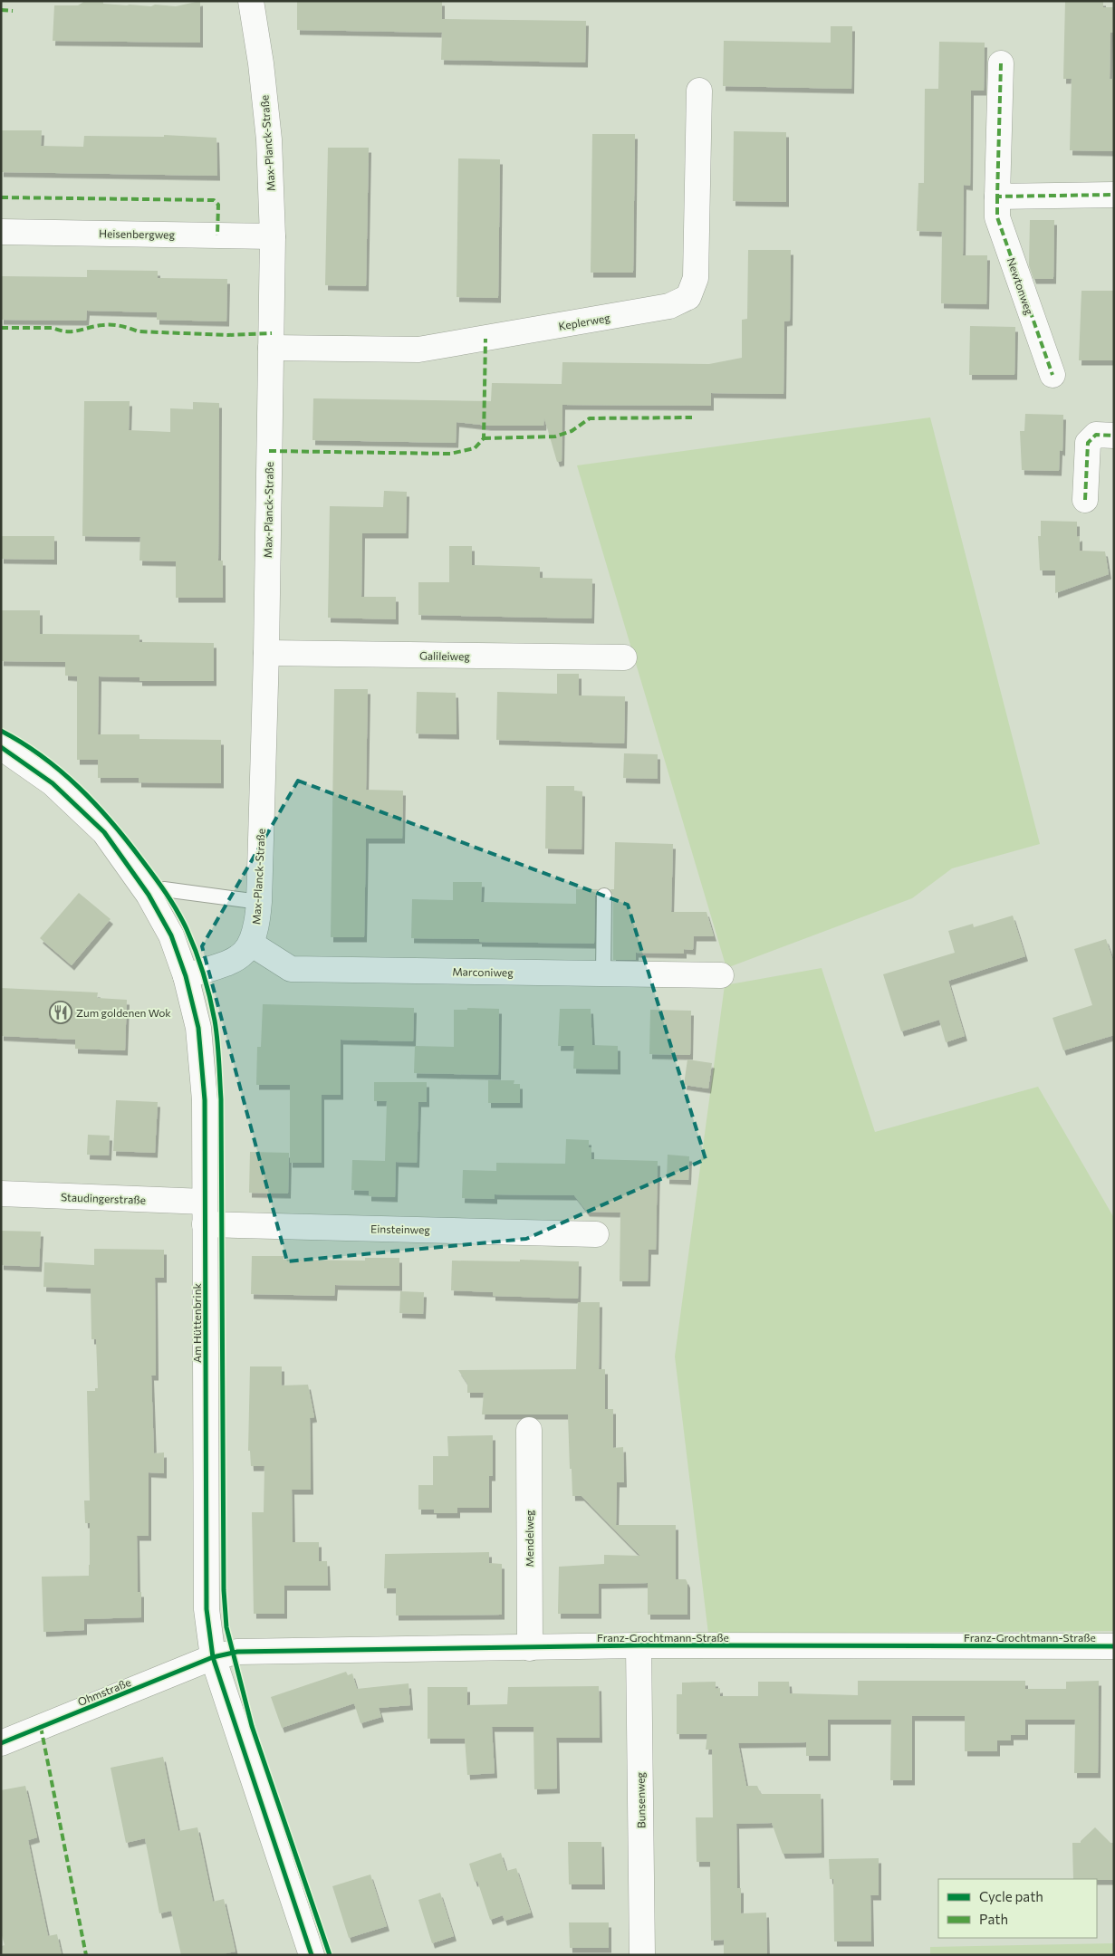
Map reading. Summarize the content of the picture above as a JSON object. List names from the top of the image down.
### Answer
{
  "streets": {
    "street": [
      "Max-Planck-Straße",
      "Heisenbergweg",
      "Newtonweg",
      "Keplerweg",
      "Galileiweg",
      "Marconiweg",
      "Staudingerstraße",
      "Einsteinweg",
      "Am Hüttenbrink",
      "Mendelweg",
      "Franz-Grochtmann-Straße",
      "Ohmstraße",
      "Bunsenweg"
    ]
  },
  "crossings": [
    ["Max-Planck-Straße", "Heisenbergweg"],
    ["Max-Planck-Straße", "Keplerweg"],
    ["Max-Planck-Straße", "Galileiweg"],
    ["Max-Planck-Straße", "Marconiweg"],
    ["Max-Planck-Straße", "Am Hüttenbrink"],
    ["Staudingerstraße", "Einsteinweg"],
    ["Staudingerstraße", "Am Hüttenbrink"],
    ["Einsteinweg", "Am Hüttenbrink"],
    ["Am Hüttenbrink", "Franz-Grochtmann-Straße"],
    ["Am Hüttenbrink", "Ohmstraße"],
    ["Mendelweg", "Franz-Grochtmann-Straße"],
    ["Franz-Grochtmann-Straße", "Ohmstraße"],
    ["Franz-Grochtmann-Straße", "Bunsenweg"]
  ],
  "places": {
    "restaurant": ["Zum goldenen Wok"]
  },
  "legend": ["Cycle path", "Path"]
}
